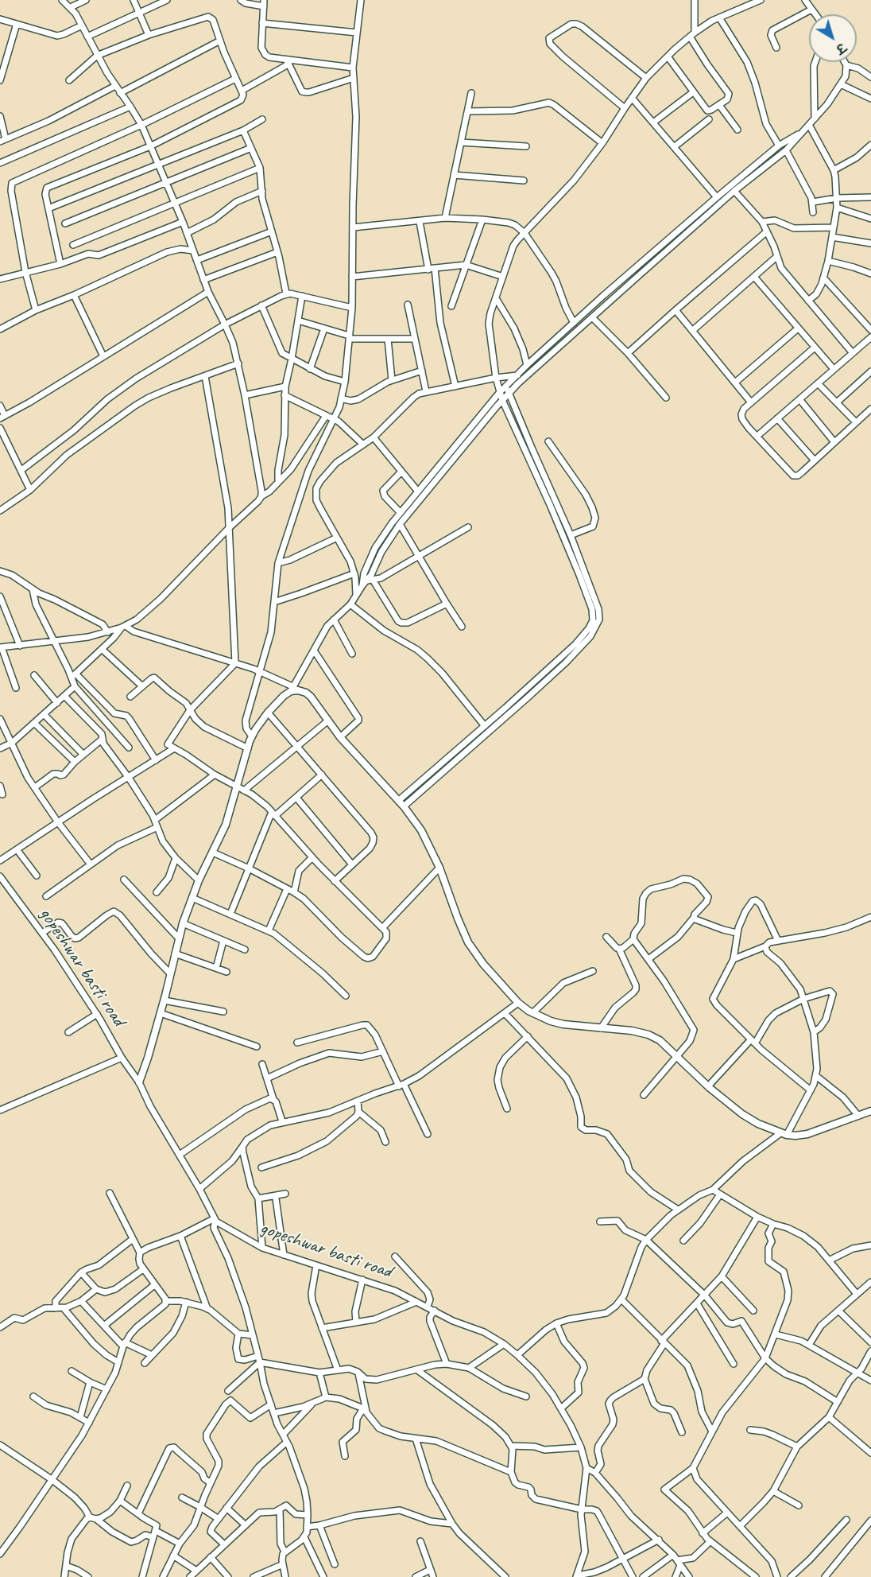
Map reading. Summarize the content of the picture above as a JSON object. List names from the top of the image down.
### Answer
{
  "streets": {
    "street": ["gopeshwar basti road"]
  },
  "north": "bottom right"
}
